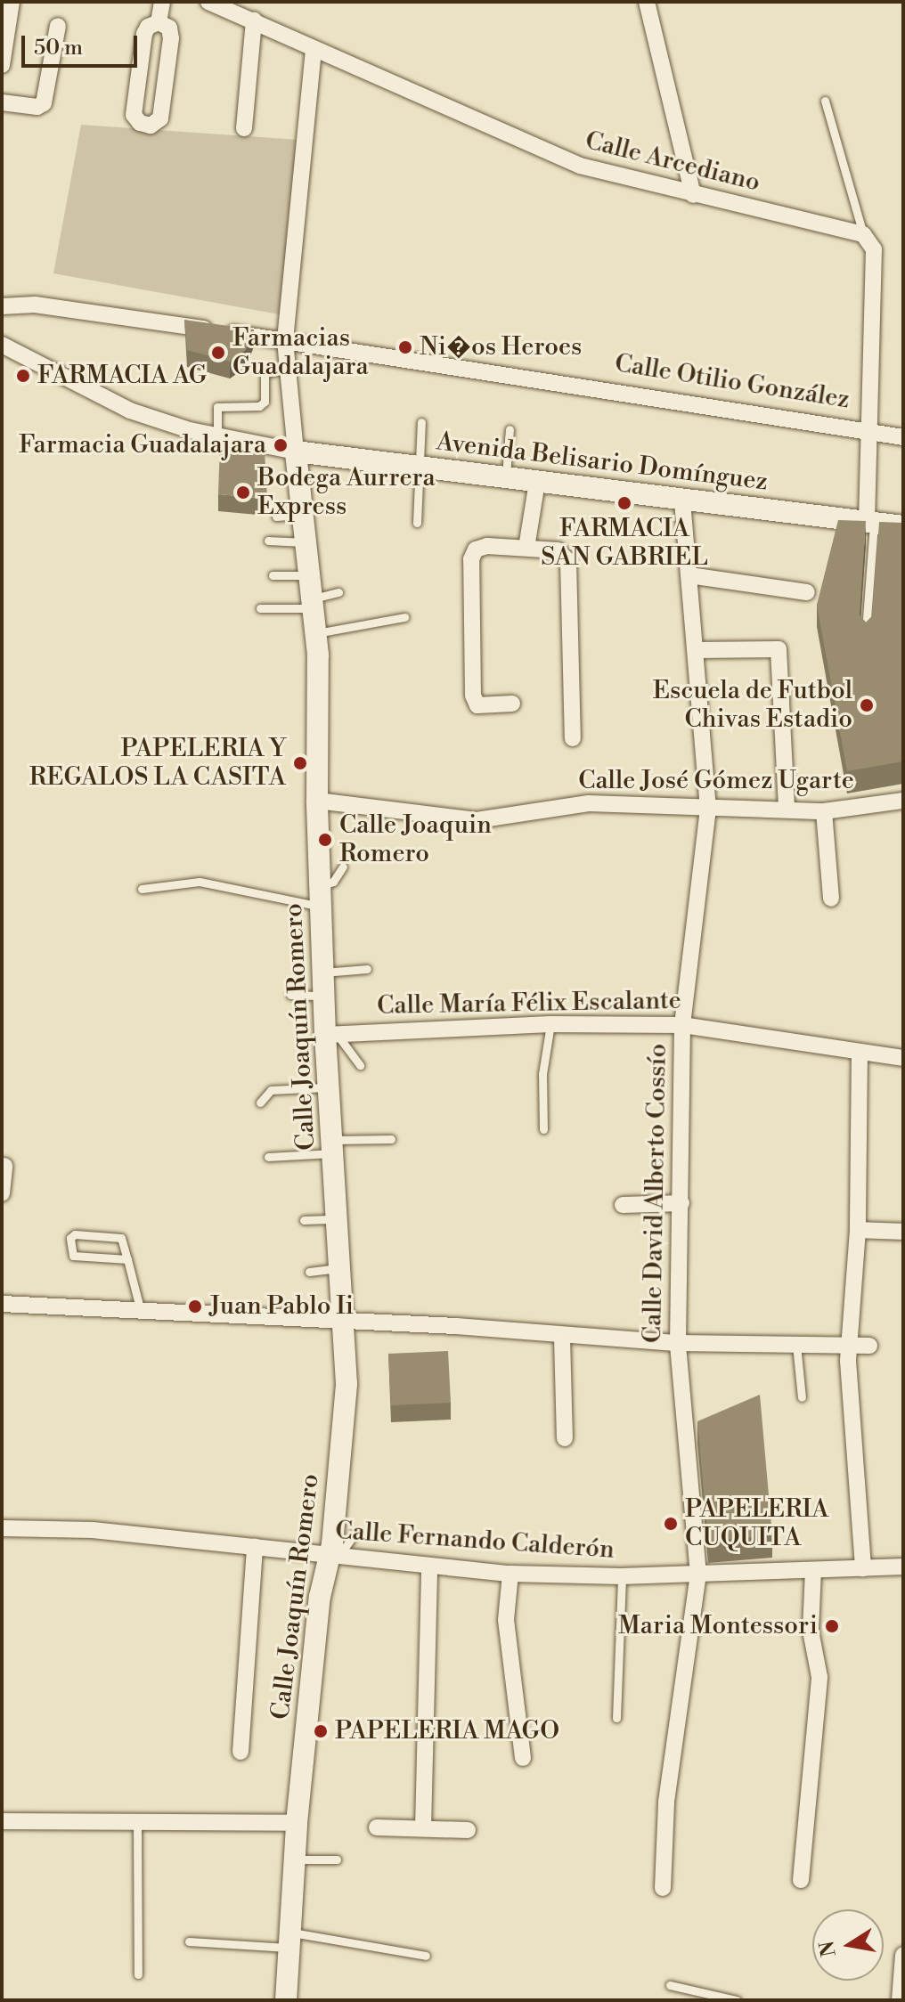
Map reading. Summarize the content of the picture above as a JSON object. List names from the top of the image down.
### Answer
{
  "streets": {
    "street": [
      "Calle Arcediano",
      "Calle Otilio González",
      "Avenida Belisario Domínguez",
      "Calle José Gómez Ugarte",
      "Calle María Félix Escalante",
      "Calle Joaquín Romero",
      "Calle David Alberto Cossío",
      "Calle Fernando Calderón"
    ]
  },
  "crossings": [
    ["Calle Arcediano", "Calle Joaquín Romero"],
    ["Calle Otilio González", "Calle Joaquín Romero"],
    ["Avenida Belisario Domínguez", "Calle Joaquín Romero"],
    ["Avenida Belisario Domínguez", "Calle David Alberto Cossío"],
    ["Calle José Gómez Ugarte", "Calle Joaquín Romero"],
    ["Calle José Gómez Ugarte", "Calle David Alberto Cossío"],
    ["Calle María Félix Escalante", "Calle Joaquín Romero"],
    ["Calle María Félix Escalante", "Calle David Alberto Cossío"],
    ["Calle Joaquín Romero", "Calle Fernando Calderón"],
    ["Calle David Alberto Cossío", "Calle Fernando Calderón"]
  ],
  "places": [
    "Ni�os Heroes",
    "Farmacias Guadalajara",
    "FARMACIA AG",
    "Farmacia Guadalajara",
    "Bodega Aurrera Express",
    "FARMACIA SAN GABRIEL",
    "Escuela de Futbol Chivas Estadio",
    "PAPELERIA Y REGALOS LA CASITA",
    "Calle Joaquin Romero",
    "Juan Pablo Ii",
    "PAPELERIA CUQUITA",
    "Maria Montessori",
    "PAPELERIA MAGO"
  ],
  "scale_bar": "50 m",
  "north": "left"
}
